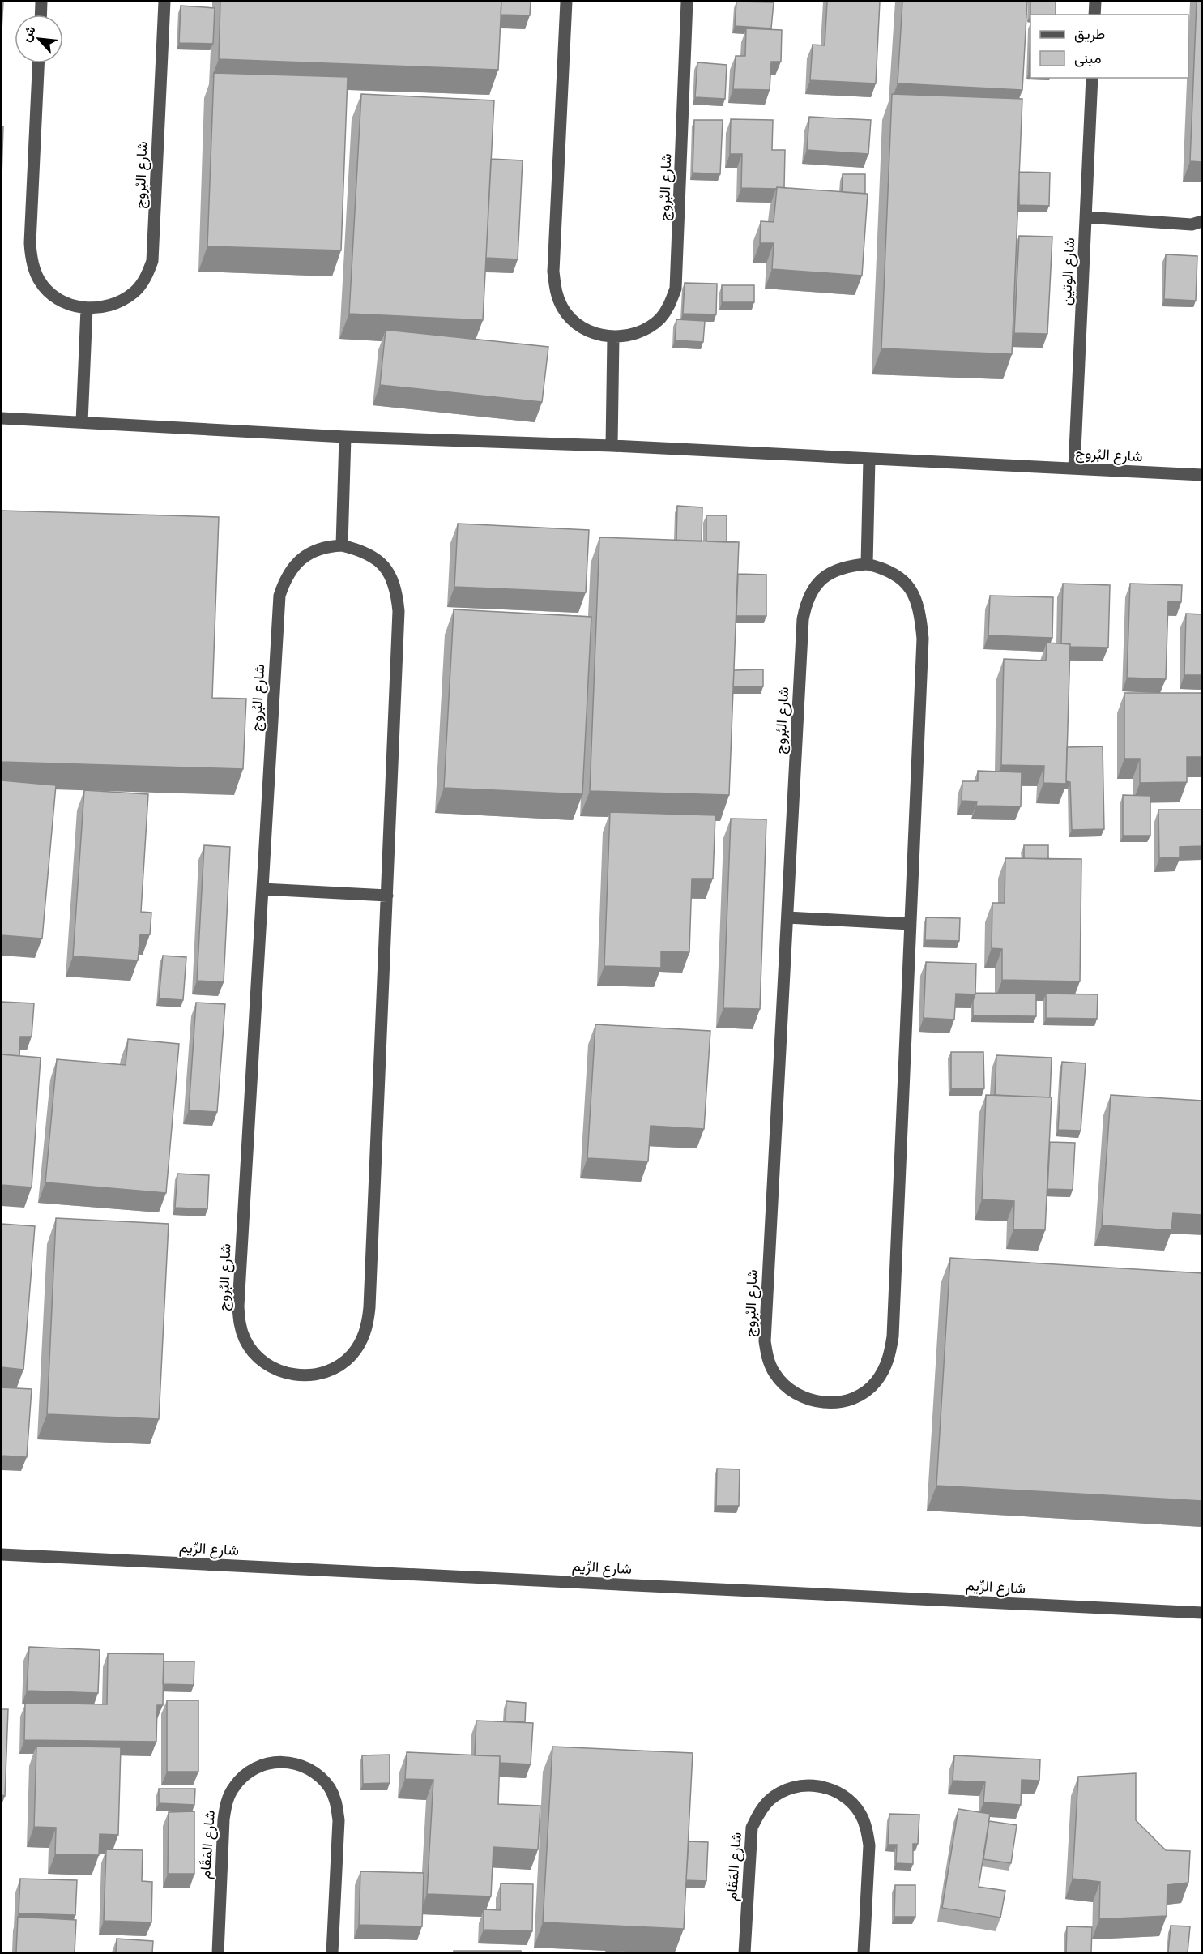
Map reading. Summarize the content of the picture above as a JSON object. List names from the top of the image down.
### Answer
{
  "streets": {
    "street": [
      "شارع البُروج",
      "شارع الوتين",
      "شارع الرِّيم",
      "شارع المَقَام"
    ]
  },
  "crossings": [
    ["شارع البُروج", "شارع الوتين"]
  ],
  "legend": ["طريق", "مبنى"],
  "north": "top left"
}
